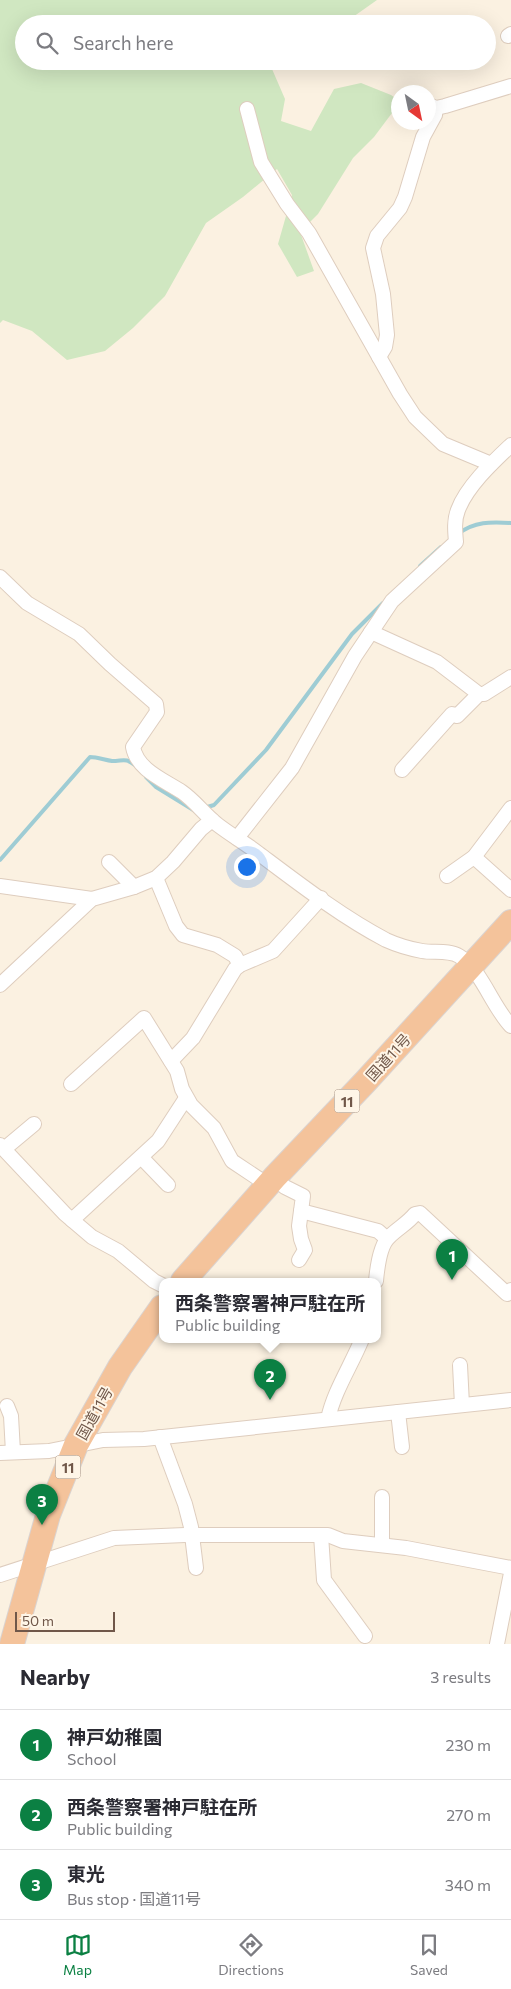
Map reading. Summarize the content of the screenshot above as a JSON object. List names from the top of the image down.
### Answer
{
  "streets": {
    "highway": ["国道11号", "11"]
  },
  "scale_bar": "50 m",
  "north": "bottom right",
  "page": {
    "search": "Search here",
    "pins": ["1", "2", "3"],
    "popup": ["西条警察署神戸駐在所", "Public building"],
    "scale": "50 m",
    "heading": ["Nearby", "3 results"],
    "list": [
      {
        "mark": "1",
        "name": "神戸幼稚園",
        "note": "School",
        "value": "230 m"
      },
      {
        "mark": "2",
        "name": "西条警察署神戸駐在所",
        "note": "Public building",
        "value": "270 m"
      },
      {
        "mark": "3",
        "name": "東光",
        "note": "Bus stop · 国道11号",
        "value": "340 m"
      }
    ],
    "nav": ["Map", "Directions", "Saved"]
  }
}
